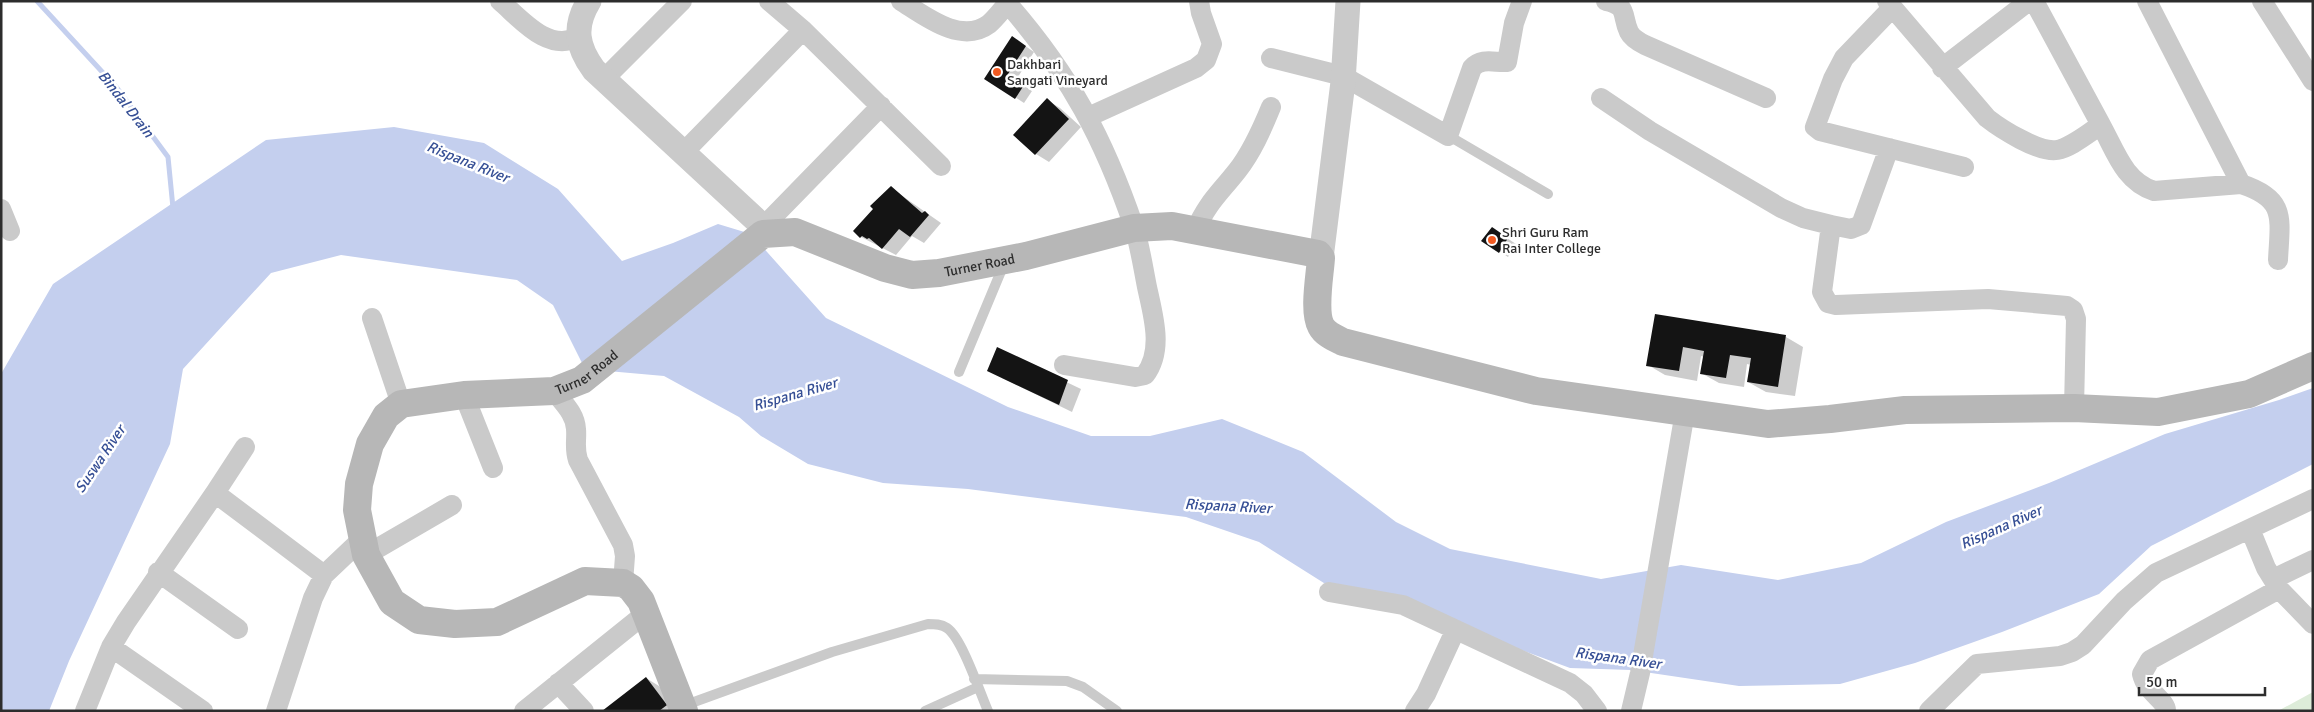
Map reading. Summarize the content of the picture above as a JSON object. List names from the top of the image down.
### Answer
{
  "streets": {
    "main road": ["Turner Road"]
  },
  "water": ["Bindal Drain", "Rispana River", "Suswa River"],
  "places": ["Dakhbari Sangati Vineyard", "Shri Guru Ram Rai Inter College"],
  "scale_bar": "50 m"
}
